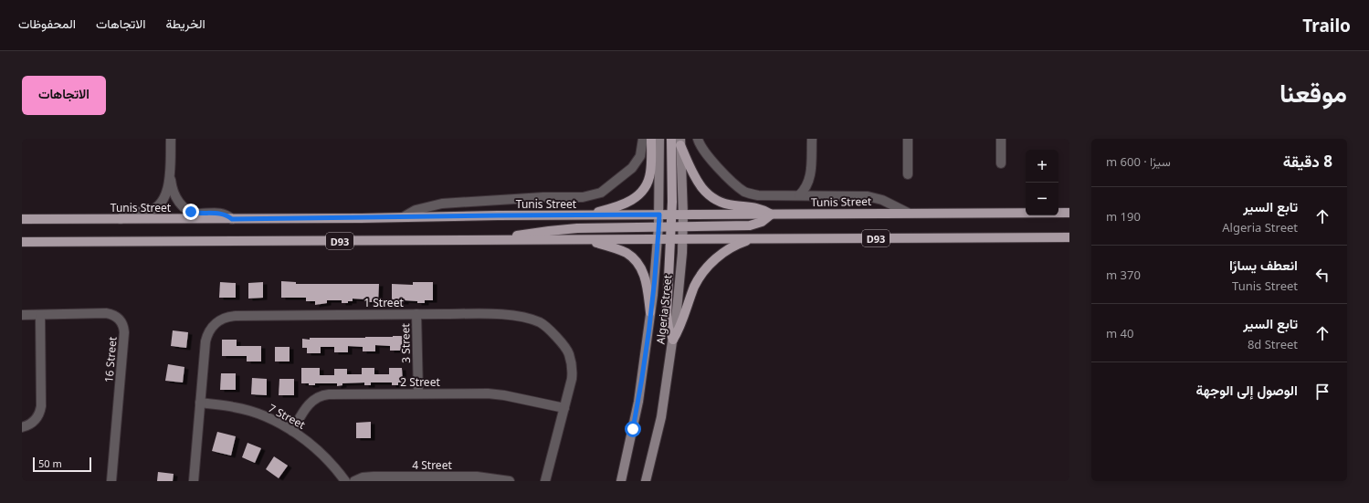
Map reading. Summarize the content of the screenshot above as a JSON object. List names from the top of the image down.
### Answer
{
  "streets": {
    "main road": ["Tunis Street", "D93", "Algeria Street"],
    "street": [
      "1 Street",
      "3 Street",
      "16 Street",
      "2 Street",
      "7 Street",
      "4 Street"
    ]
  },
  "crossings": [
    ["Tunis Street", "Algeria Street"],
    ["D93", "Algeria Street"],
    ["1 Street", "3 Street"],
    ["1 Street", "2 Street"],
    ["1 Street", "7 Street"],
    ["3 Street", "2 Street"],
    ["2 Street", "7 Street"]
  ],
  "scale_bar": "50 m",
  "page": {
    "header": "Trailo",
    "nav": ["الخريطة", "الاتجاهات", "المحفوظات"],
    "title": "موقعنا",
    "buttons": "الاتجاهات",
    "heading": ["8 دقيقة", "سيرًا · 600 m"],
    "map_buttons": ["+", "−"],
    "list": [
      ["تابع السير", "Algeria Street", "190 m"],
      ["انعطف يسارًا", "Tunis Street", "370 m"],
      ["تابع السير", "8d Street", "40 m"],
      "الوصول إلى الوجهة"
    ],
    "scale": "50 m"
  }
}
